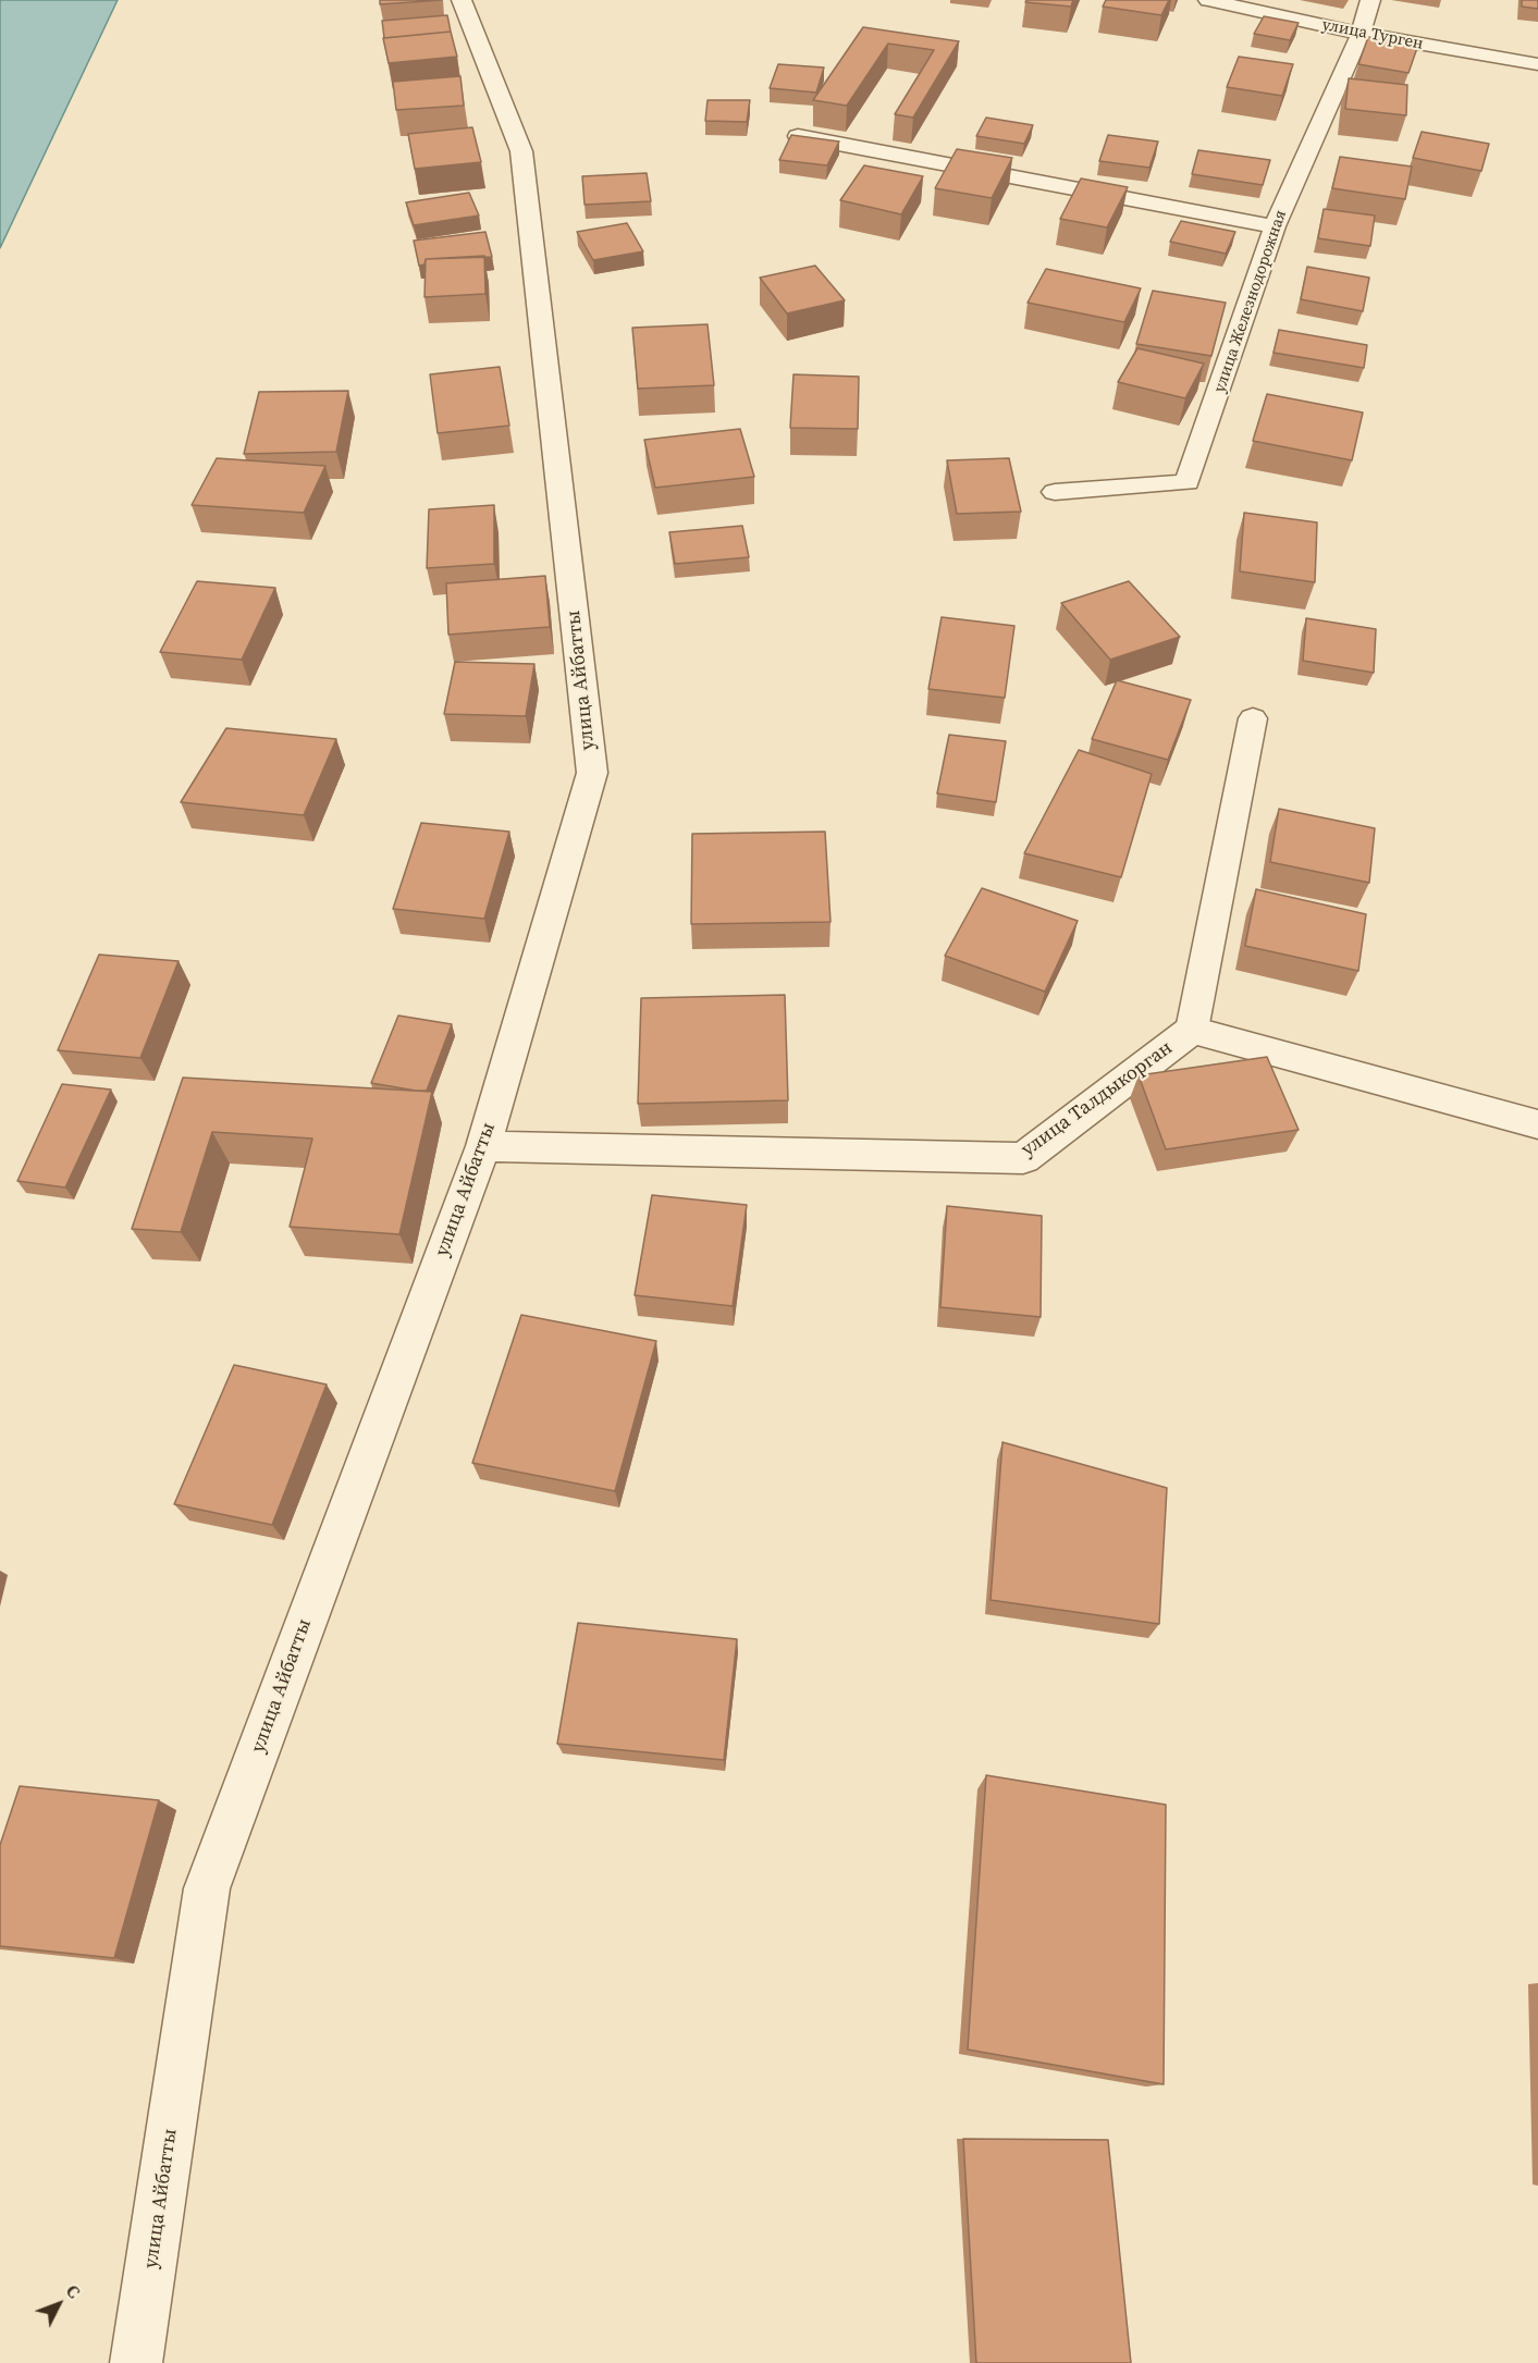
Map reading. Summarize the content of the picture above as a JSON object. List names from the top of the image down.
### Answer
{
  "streets": {
    "street": [
      "улица Турген",
      "улица Железнодорожная",
      "улица Айбатты",
      "улица Талдыкорган"
    ]
  },
  "crossings": [
    ["улица Турген", "улица Железнодорожная"],
    ["улица Айбатты", "улица Талдыкорган"]
  ],
  "north": "top right"
}
